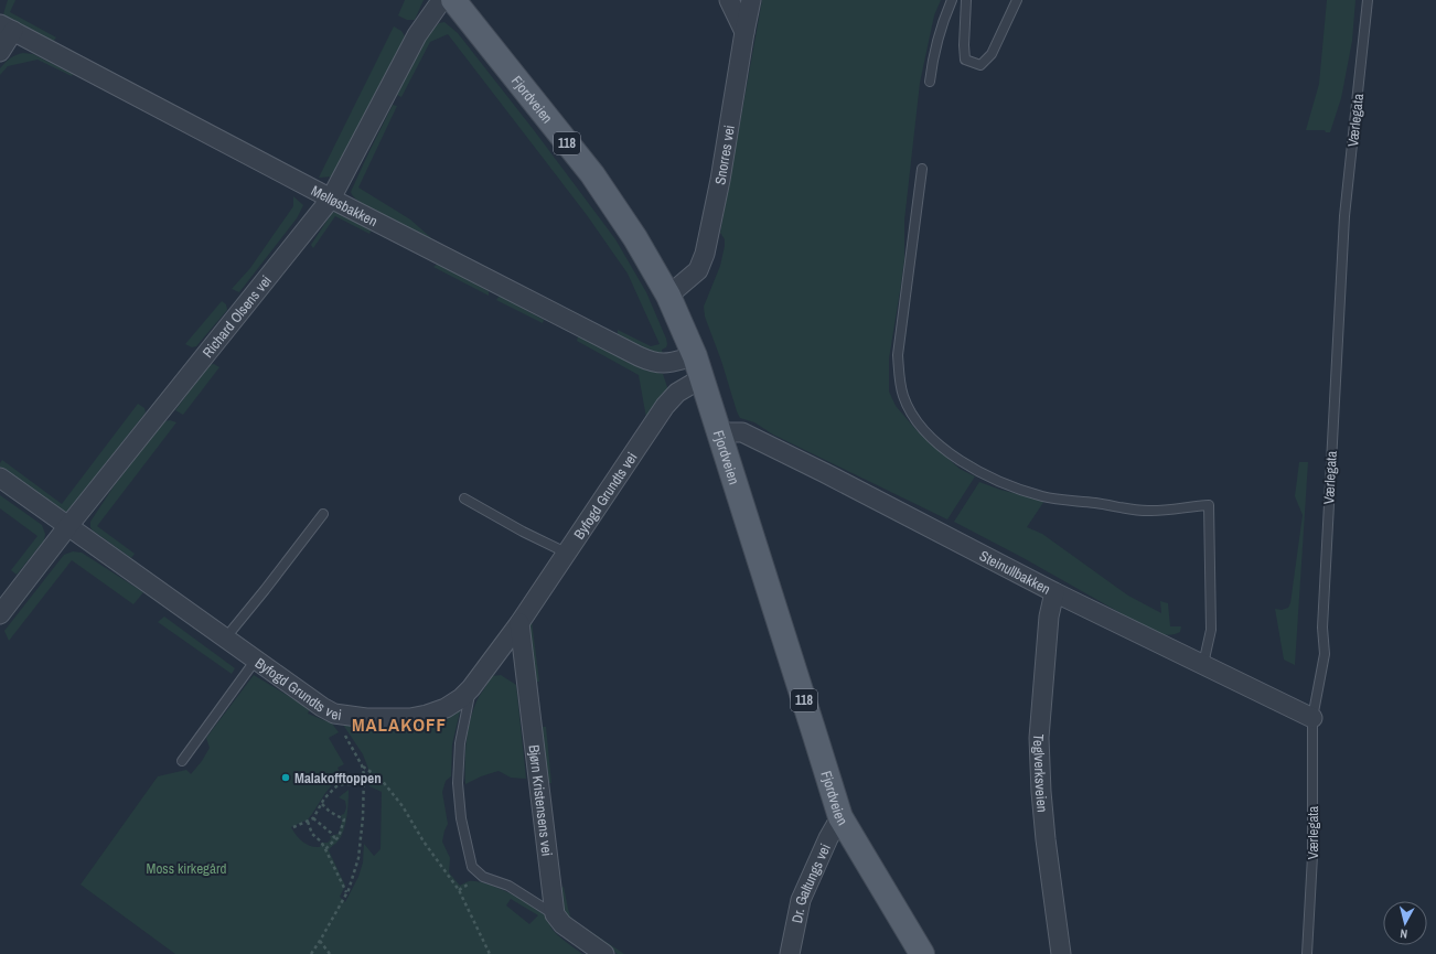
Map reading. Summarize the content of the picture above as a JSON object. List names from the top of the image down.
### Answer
{
  "streets": {
    "main road": ["Fjordveien", "118"],
    "street": [
      "Snorres vei",
      "Melløsbakken",
      "Richard Olsens vei",
      "Byfogd Grundts vei",
      "Steinullbakken",
      "Teglverksveien",
      "Bjørn Kristensens vei",
      "Dr. Galtungs vei"
    ],
    "lane": ["Værlegata"]
  },
  "crossings": [
    ["Fjordveien", "Snorres vei"],
    ["Fjordveien", "Melløsbakken"],
    ["Fjordveien", "Byfogd Grundts vei"],
    ["Fjordveien", "Steinullbakken"],
    ["Fjordveien", "Dr. Galtungs vei"],
    ["Værlegata", "Steinullbakken"],
    ["Melløsbakken", "Richard Olsens vei"],
    ["Richard Olsens vei", "Byfogd Grundts vei"],
    ["Byfogd Grundts vei", "Bjørn Kristensens vei"],
    ["Steinullbakken", "Teglverksveien"]
  ],
  "districts": ["MALAKOFF"],
  "parks": ["Moss kirkegård"],
  "places": ["Malakofftoppen"],
  "north": "bottom"
}
